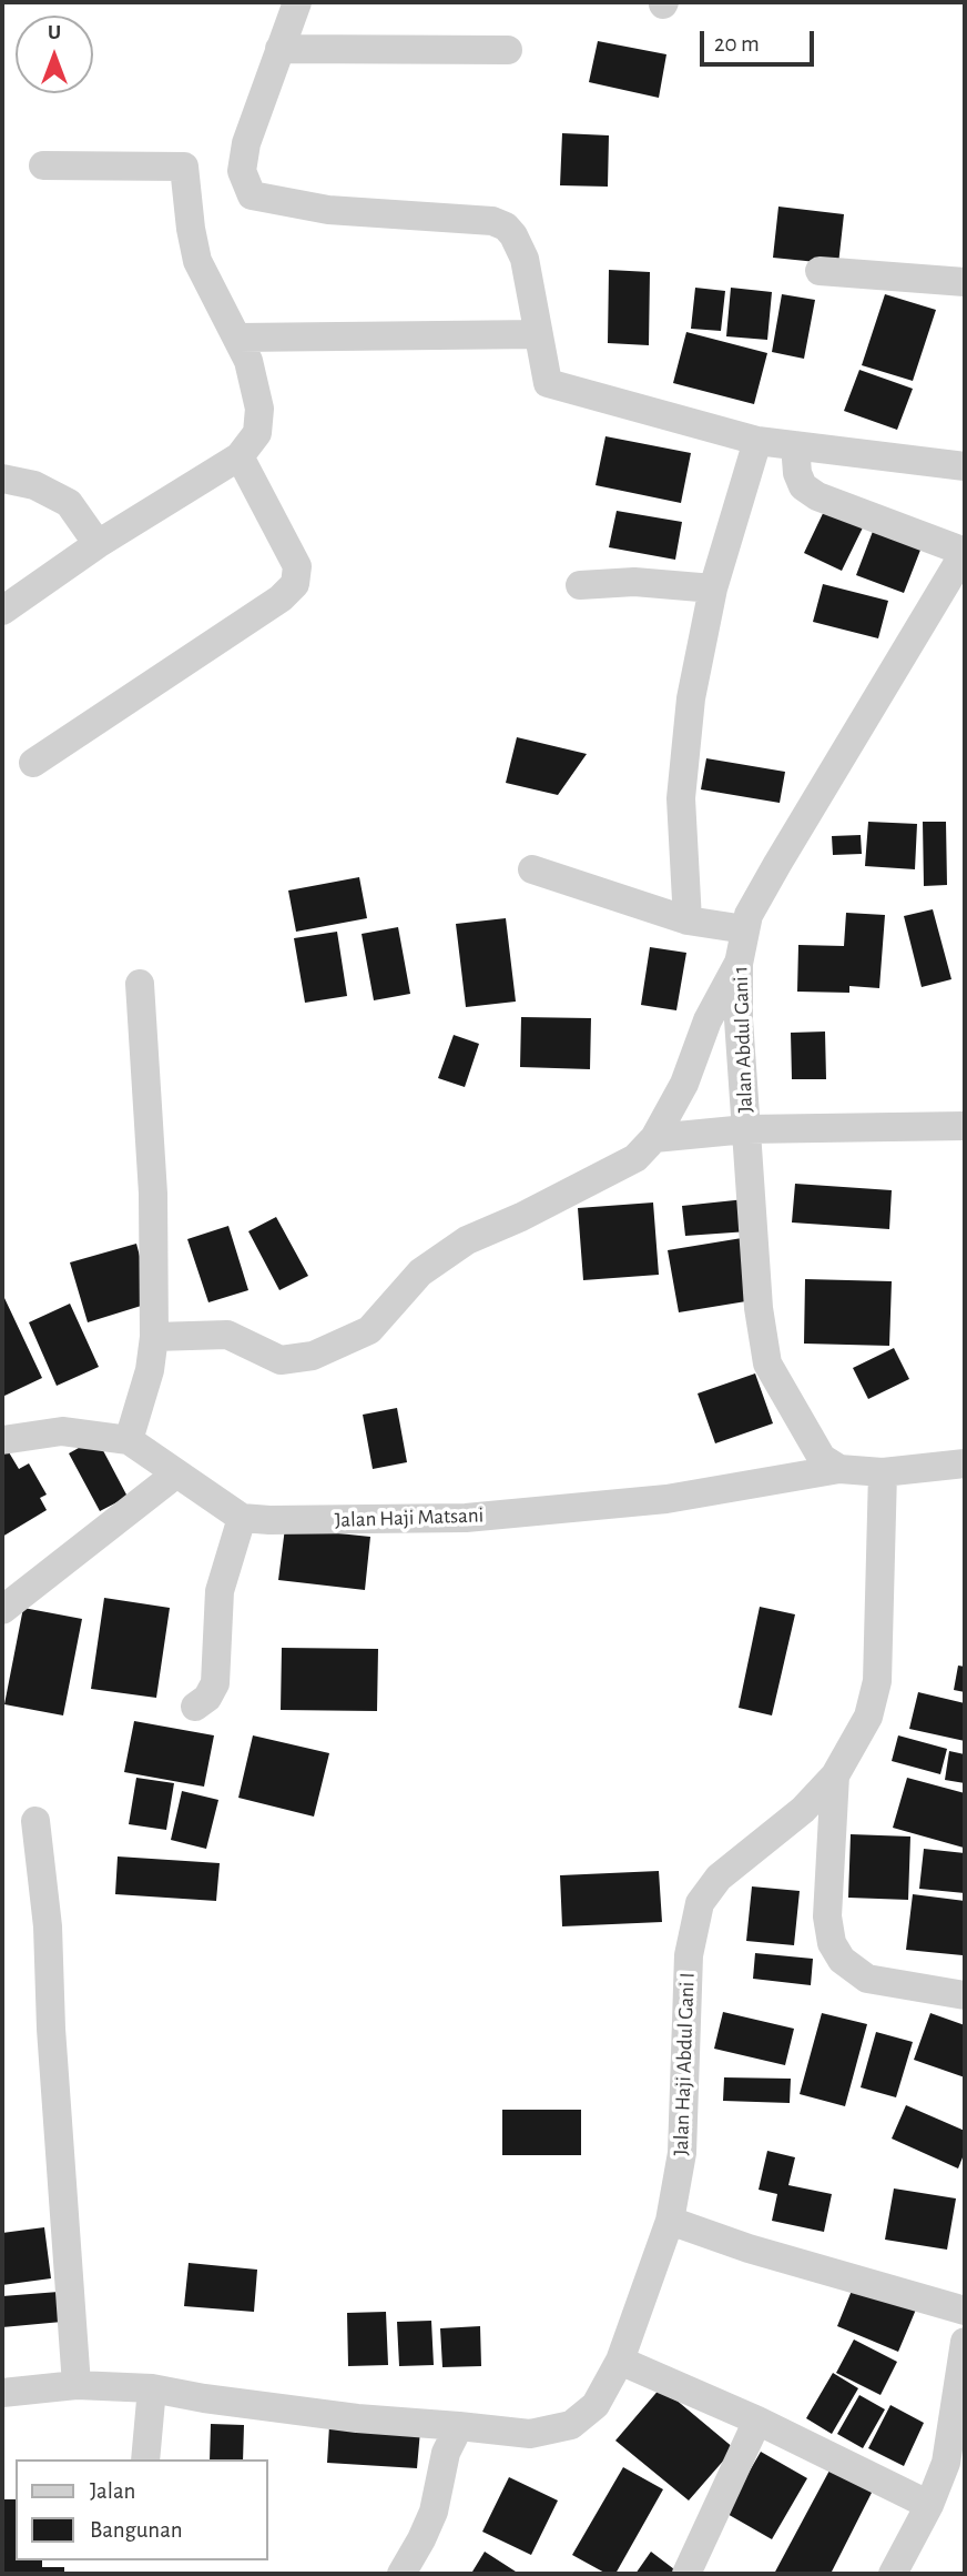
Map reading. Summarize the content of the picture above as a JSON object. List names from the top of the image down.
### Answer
{
  "streets": {
    "street": ["Jalan Abdul Gani 1", "Jalan Haji Matsani", "Jalan Haji Abdul Gani I"]
  },
  "crossings": [
    ["Jalan Abdul Gani 1", "Jalan Haji Matsani"],
    ["Jalan Haji Matsani", "Jalan Haji Abdul Gani I"]
  ],
  "legend": ["Jalan", "Bangunan"],
  "scale_bar": "20 m",
  "north": "top"
}
